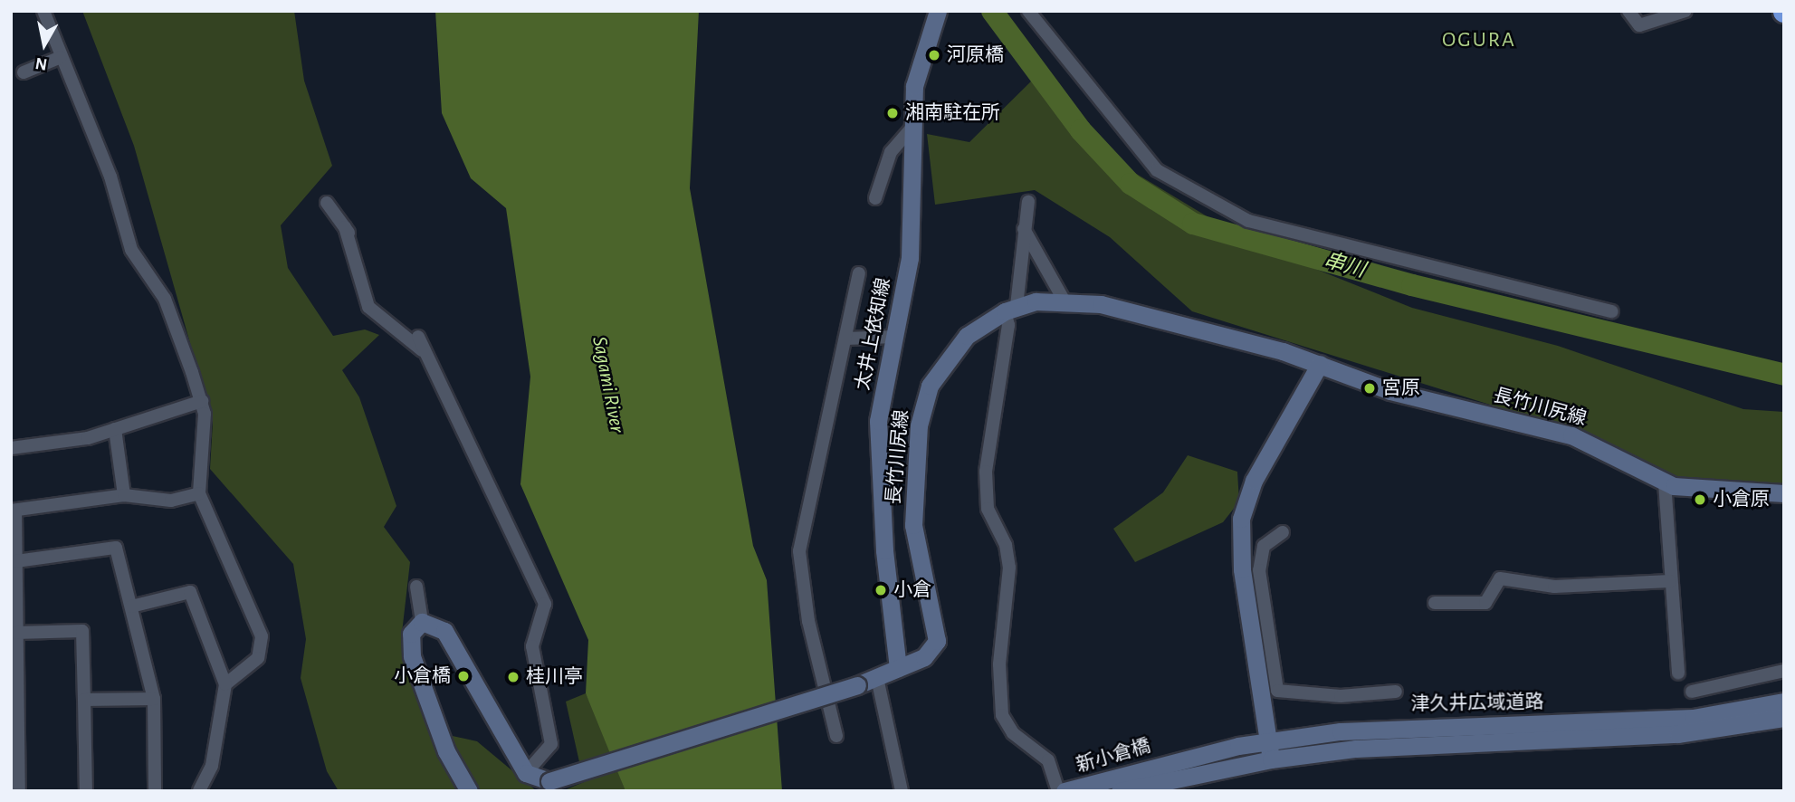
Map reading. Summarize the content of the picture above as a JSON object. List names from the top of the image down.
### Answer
{
  "streets": {
    "main road": [
      "太井上依知線",
      "長竹川尻線",
      "津久井広域道路",
      "新小倉橋"
    ]
  },
  "crossings": [
    ["太井上依知線", "長竹川尻線"],
    ["津久井広域道路", "新小倉橋"]
  ],
  "districts": ["OGURA"],
  "water": ["串川", "Sagami River"],
  "places": [
    "河原橋",
    "湘南駐在所",
    "宮原",
    "小倉原",
    "小倉",
    "小倉橋",
    "桂川亭"
  ],
  "north": "bottom"
}
